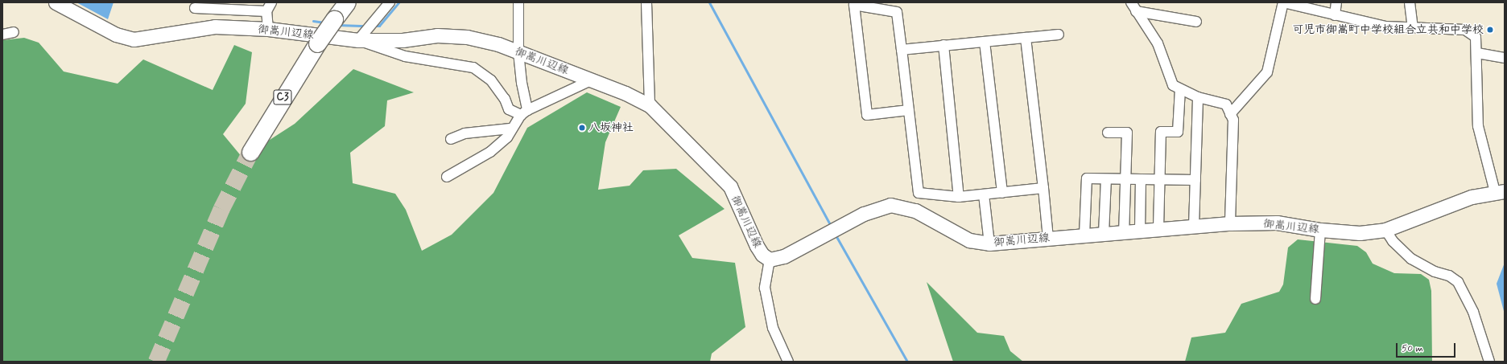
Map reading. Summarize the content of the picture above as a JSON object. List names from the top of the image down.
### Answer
{
  "streets": {
    "highway": ["C3"],
    "main road": ["御嵩川辺線"]
  },
  "places": ["可児市御嵩町中学校組合立共和中学校", "八坂神社"],
  "scale_bar": "50 m"
}
